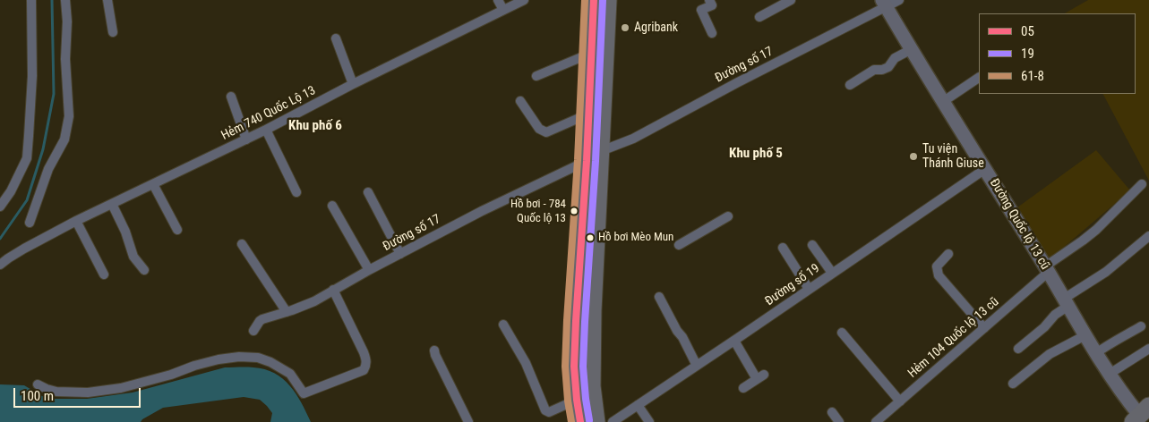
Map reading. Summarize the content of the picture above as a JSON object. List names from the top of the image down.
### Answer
{
  "streets": {
    "street": [
      "Đường số 17",
      "Hẻm 740 Quốc Lộ 13",
      "Đường Quốc lộ 13 cũ",
      "Đường số 19",
      "Hẻm 104 Quốc lộ 13 cũ"
    ]
  },
  "crossings": [
    ["Đường số 17", "Đường Quốc lộ 13 cũ"],
    ["Đường Quốc lộ 13 cũ", "Đường số 19"],
    ["Đường Quốc lộ 13 cũ", "Hẻm 104 Quốc lộ 13 cũ"]
  ],
  "districts": ["Khu phố 6", "Khu phố 5"],
  "places": [
    "Agribank",
    "Tu viện Thánh Giuse",
    "Hồ bơi - 784 Quốc lộ 13",
    "Hồ bơi Mèo Mun"
  ],
  "lines": ["transit line 05", "transit line 19", "transit line 61-8"],
  "legend": ["05", "19", "61-8"],
  "scale_bar": "100 m"
}
